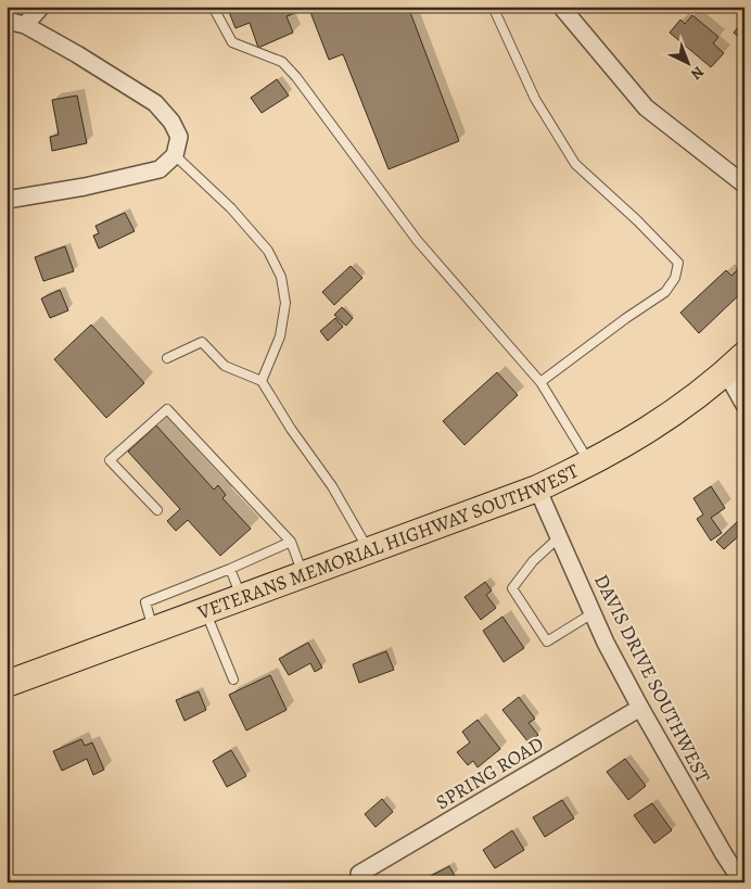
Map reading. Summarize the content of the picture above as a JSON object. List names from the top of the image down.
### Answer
{
  "streets": {
    "main road": ["VETERANS MEMORIAL HIGHWAY SOUTHWEST"],
    "street": ["DAVIS DRIVE SOUTHWEST", "SPRING ROAD"]
  },
  "crossings": [
    ["VETERANS MEMORIAL HIGHWAY SOUTHWEST", "DAVIS DRIVE SOUTHWEST"],
    ["DAVIS DRIVE SOUTHWEST", "SPRING ROAD"]
  ],
  "north": "bottom right"
}
